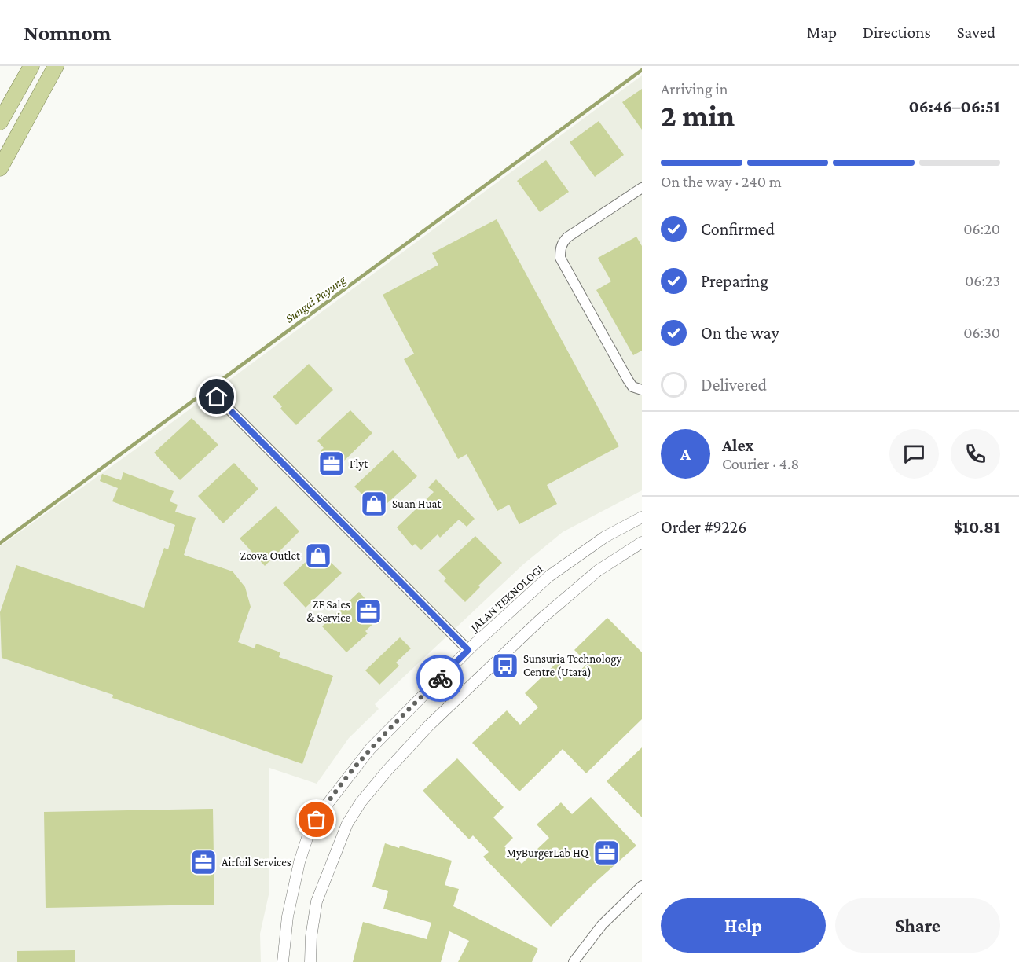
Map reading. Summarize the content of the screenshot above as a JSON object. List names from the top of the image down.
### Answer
{
  "streets": {
    "street": ["JALAN TEKNOLOGI"]
  },
  "water": ["Sungai Payung"],
  "places": {
    "office": [
      "Flyt",
      "ZF Sales & Service",
      "MyBurgerLab HQ",
      "Airfoil Services"
    ],
    "shop": ["Suan Huat", "Zcova Outlet"],
    "bus stop": ["Sunsuria Technology Centre (Utara)"]
  },
  "page": {
    "header": "Nomnom",
    "nav": ["Map", "Directions", "Saved"],
    "heading": ["2 min", "Arriving in", "06:46–06:51"],
    "panel": [
      "Alex",
      "Courier · 4.8",
      "Order #9226",
      "$10.81"
    ],
    "bar": "On the way · 240 m",
    "list": [
      ["Confirmed", "06:20"],
      ["Preparing", "06:23"],
      ["On the way", "06:30"],
      "Delivered"
    ],
    "round": "A",
    "buttons": ["Help", "Share"]
  }
}
